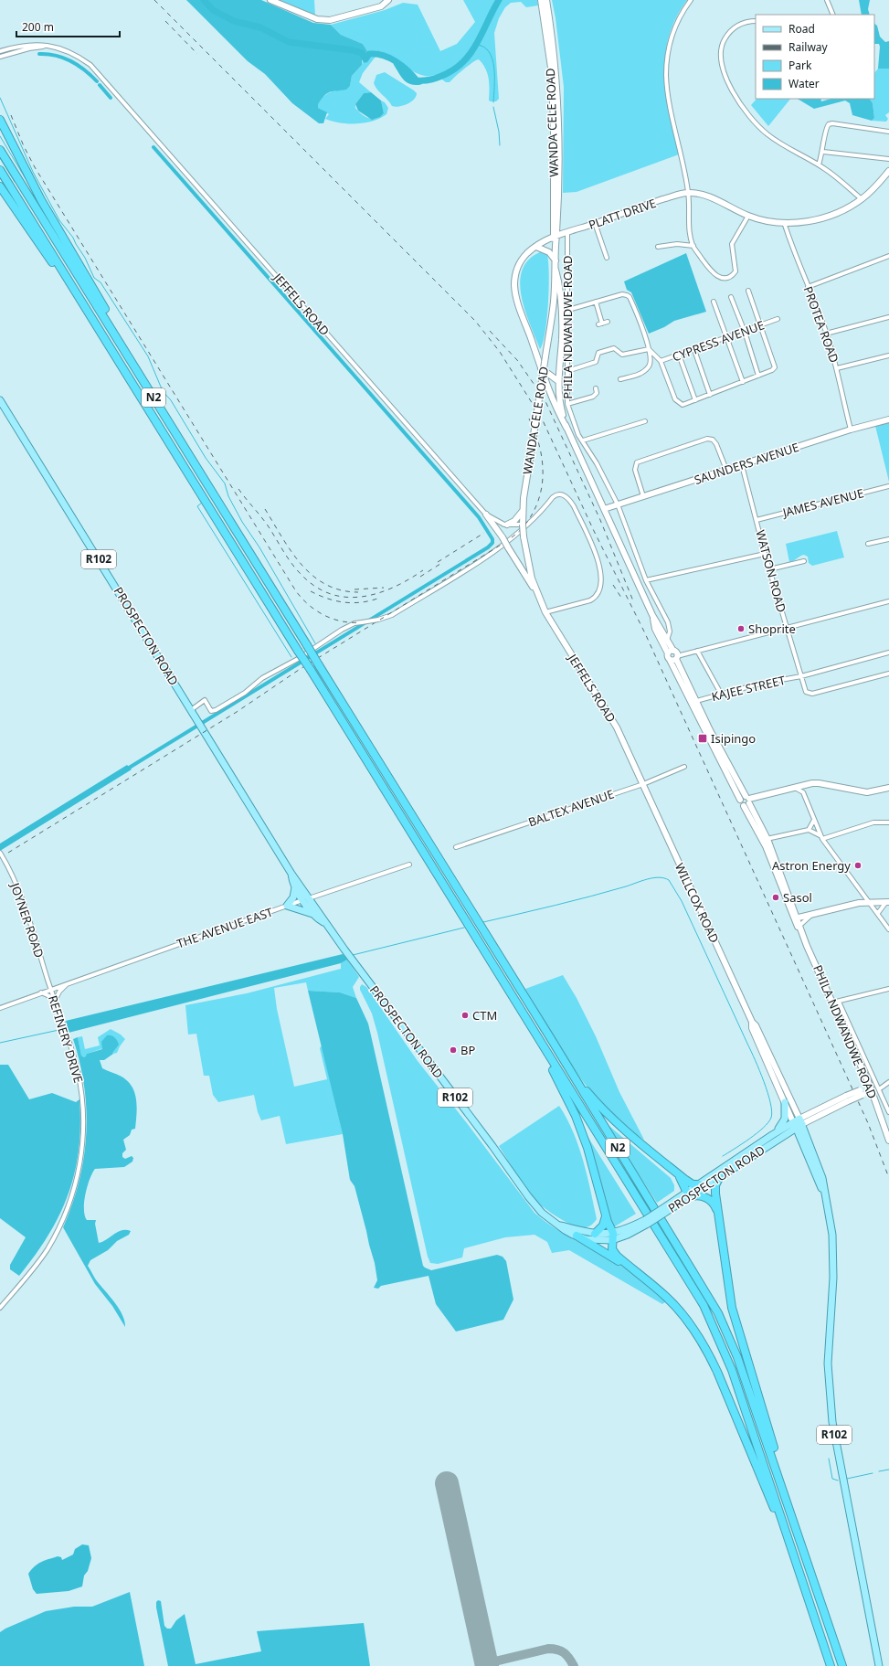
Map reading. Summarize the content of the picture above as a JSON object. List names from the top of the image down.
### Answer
{
  "streets": {
    "highway": ["N2"],
    "main road": ["R102", "PROSPECTON ROAD"],
    "street": [
      "WANDA CELE ROAD",
      "PLATT DRIVE",
      "JEFFELS ROAD",
      "PROTEA ROAD",
      "PHILA NDWANDWE ROAD",
      "CYPRESS AVENUE",
      "SAUNDERS AVENUE",
      "JAMES AVENUE",
      "WATSON ROAD",
      "KAJEE STREET",
      "BALTEX AVENUE",
      "WILLCOX ROAD",
      "JOYNER ROAD",
      "THE AVENUE EAST",
      "REFINERY DRIVE"
    ]
  },
  "crossings": [
    ["WANDA CELE ROAD", "PLATT DRIVE"],
    ["WANDA CELE ROAD", "JEFFELS ROAD"],
    ["WANDA CELE ROAD", "PHILA NDWANDWE ROAD"],
    ["PLATT DRIVE", "PROTEA ROAD"],
    ["PLATT DRIVE", "PHILA NDWANDWE ROAD"],
    ["JEFFELS ROAD", "BALTEX AVENUE"],
    ["JEFFELS ROAD", "WILLCOX ROAD"],
    ["PROTEA ROAD", "SAUNDERS AVENUE"],
    ["PHILA NDWANDWE ROAD", "SAUNDERS AVENUE"],
    ["PHILA NDWANDWE ROAD", "PROSPECTON ROAD"],
    ["PHILA NDWANDWE ROAD", "KAJEE STREET"],
    ["SAUNDERS AVENUE", "WATSON ROAD"],
    ["JAMES AVENUE", "WATSON ROAD"],
    ["R102", "PROSPECTON ROAD"],
    ["R102", "WILLCOX ROAD"],
    ["R102", "THE AVENUE EAST"],
    ["WATSON ROAD", "KAJEE STREET"],
    ["PROSPECTON ROAD", "WILLCOX ROAD"],
    ["BALTEX AVENUE", "WILLCOX ROAD"],
    ["JOYNER ROAD", "THE AVENUE EAST"],
    ["JOYNER ROAD", "REFINERY DRIVE"],
    ["THE AVENUE EAST", "REFINERY DRIVE"]
  ],
  "places": {
    "other": [
      "Shoprite",
      "Astron Energy",
      "Sasol",
      "CTM",
      "BP"
    ],
    "transit": ["Isipingo"]
  },
  "legend": [
    "Road",
    "Railway",
    "Park",
    "Water"
  ],
  "scale_bar": "200 m"
}
